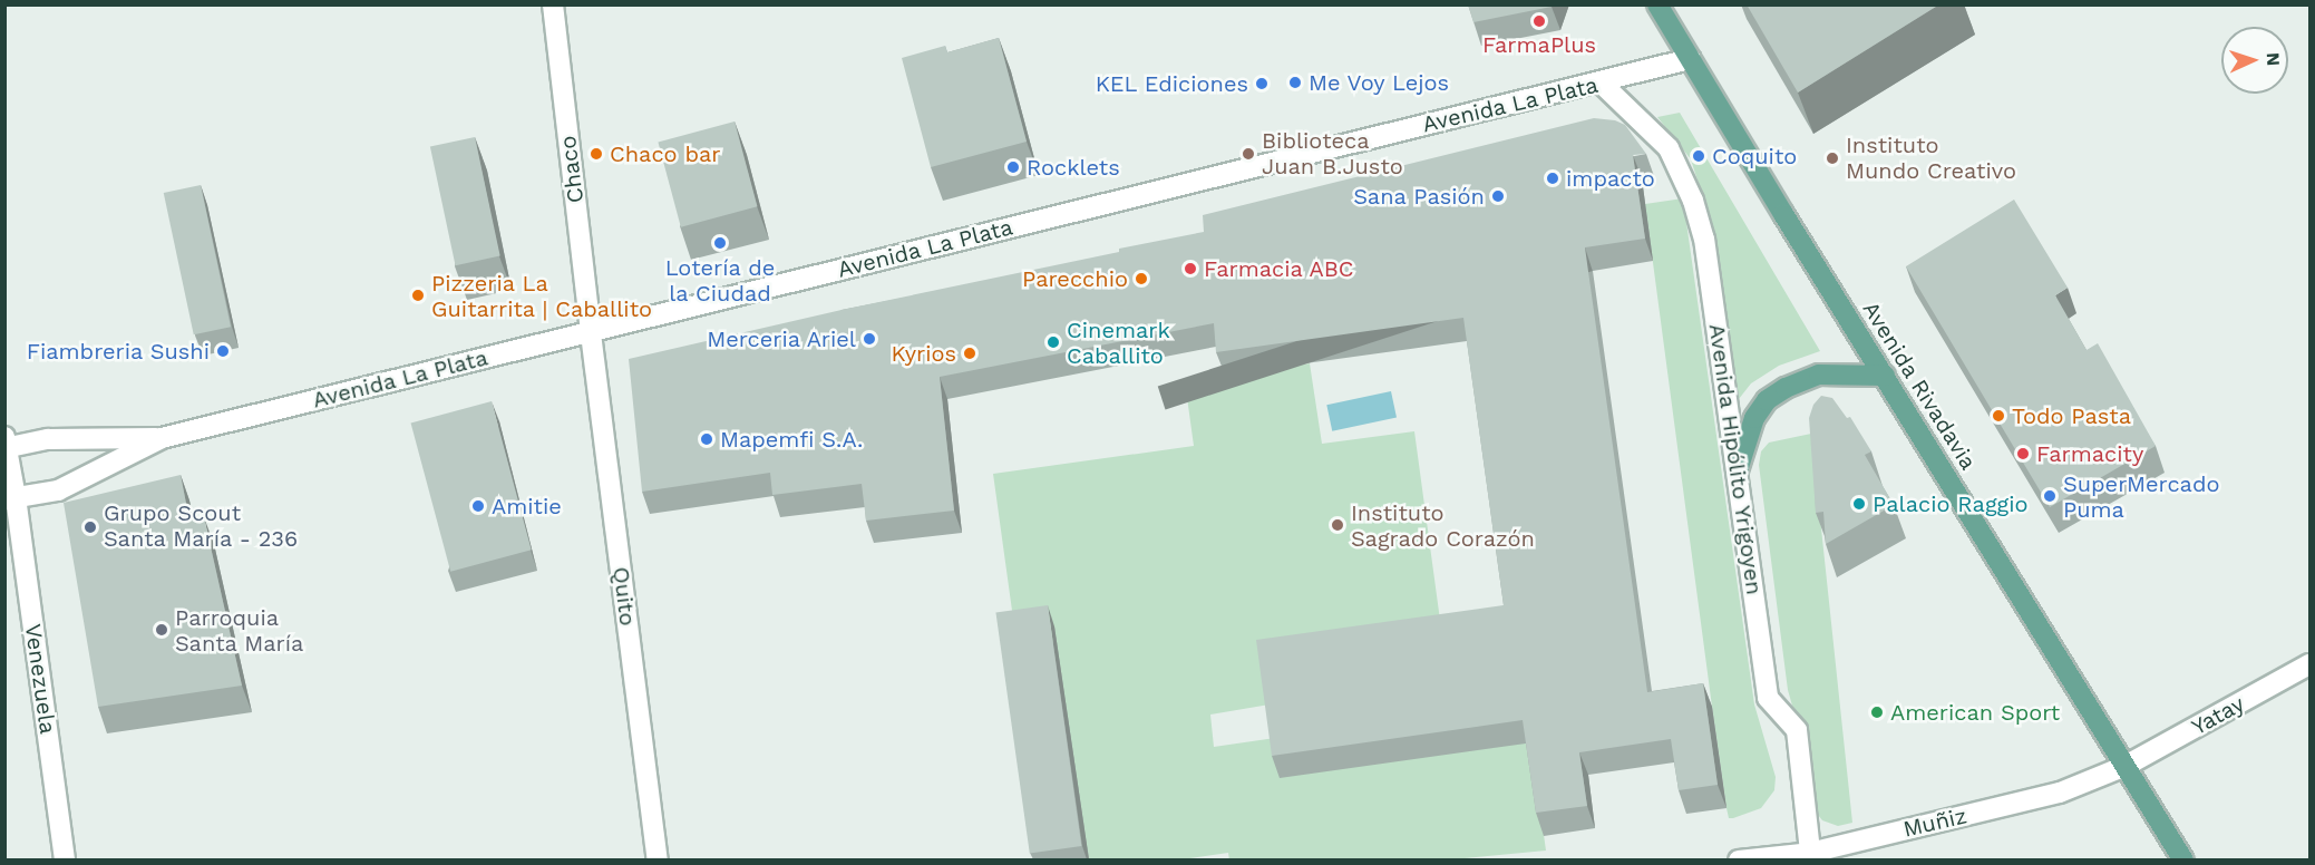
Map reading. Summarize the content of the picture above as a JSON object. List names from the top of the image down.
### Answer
{
  "streets": {
    "main road": [
      "Avenida La Plata",
      "Chaco",
      "Avenida Rivadavia",
      "Avenida Hipólito Yrigoyen",
      "Quito",
      "Venezuela",
      "Yatay",
      "Muñiz"
    ]
  },
  "crossings": [
    ["Avenida La Plata", "Chaco"],
    ["Avenida La Plata", "Avenida Rivadavia"],
    ["Avenida La Plata", "Avenida Hipólito Yrigoyen"],
    ["Avenida La Plata", "Quito"],
    ["Avenida La Plata", "Venezuela"],
    ["Chaco", "Quito"],
    ["Avenida Rivadavia", "Yatay"],
    ["Avenida Rivadavia", "Muñiz"],
    ["Avenida Hipólito Yrigoyen", "Muñiz"],
    ["Yatay", "Muñiz"]
  ],
  "places": [
    "FarmaPlus",
    "Me Voy Lejos",
    "KEL Ediciones",
    "Chaco bar",
    "Biblioteca Juan B.Justo",
    "Coquito",
    "Instituto Mundo Creativo",
    "Rocklets",
    "impacto",
    "Sana Pasión",
    "Lotería de la Ciudad",
    "Farmacia ABC",
    "Parecchio",
    "Pizzeria La Guitarrita | Caballito",
    "Merceria Ariel",
    "Cinemark Caballito",
    "Fiambreria Sushi",
    "Kyrios",
    "Todo Pasta",
    "Mapemfi S.A.",
    "Farmacity",
    "SuperMercado Puma",
    "Palacio Raggio",
    "Amitie",
    "Instituto Sagrado Corazón",
    "Grupo Scout Santa María - 236",
    "Parroquia Santa María",
    "American Sport"
  ],
  "north": "right"
}
